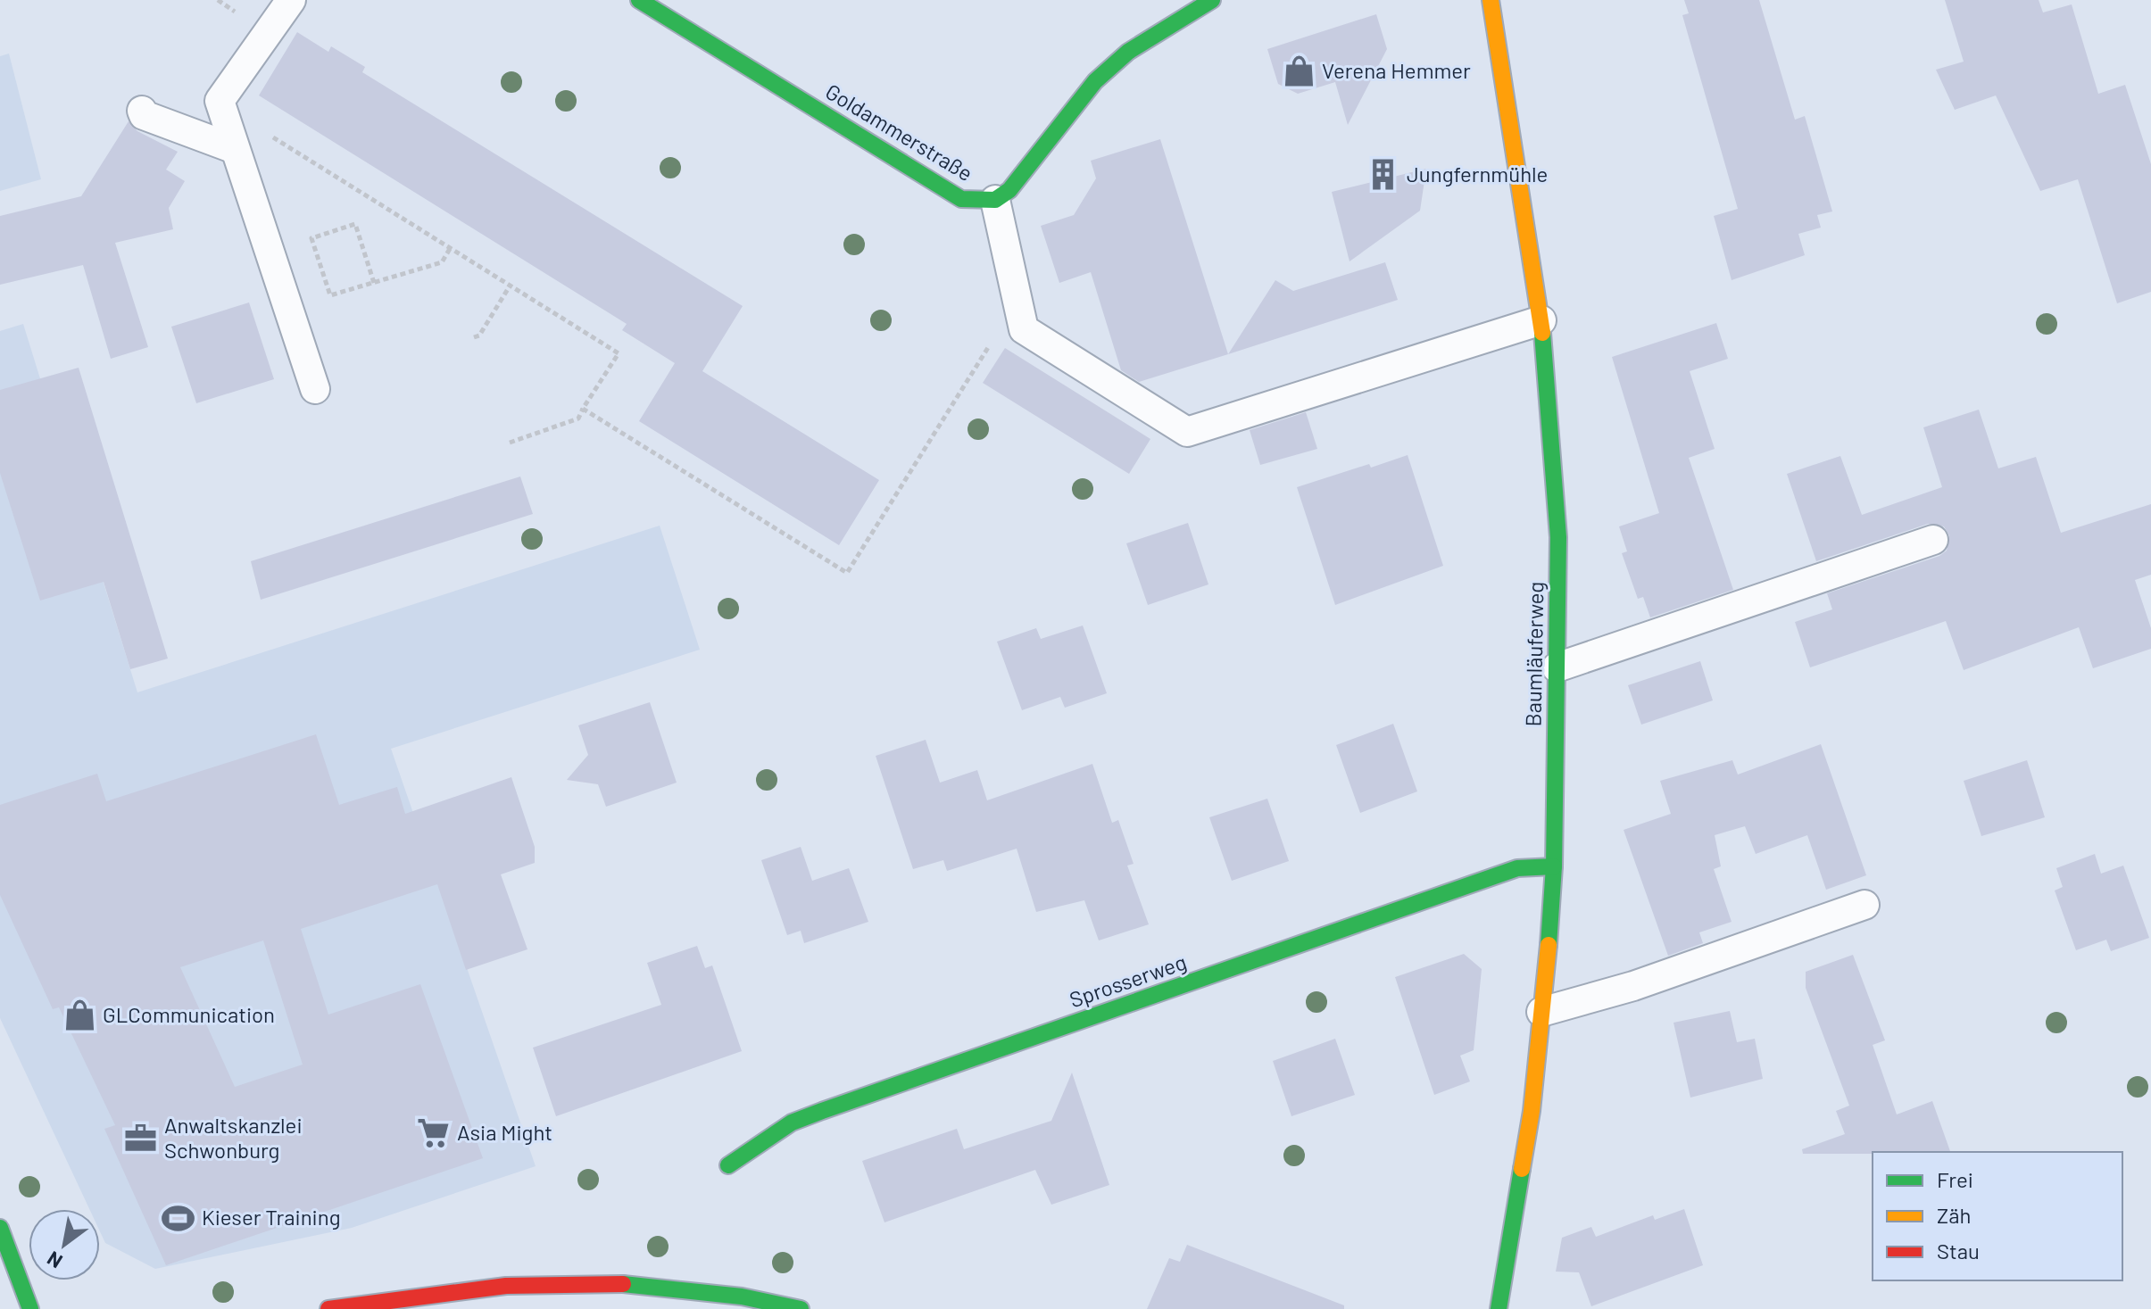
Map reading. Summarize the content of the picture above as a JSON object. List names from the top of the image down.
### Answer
{
  "streets": {
    "street": ["Goldammerstraße", "Baumläuferweg", "Sprosserweg"]
  },
  "crossings": [
    ["Baumläuferweg", "Sprosserweg"]
  ],
  "places": {
    "shop": ["Verena Hemmer", "GLCommunication"],
    "building": ["Jungfernmühle"],
    "supermarket": ["Asia Might"],
    "office": ["Anwaltskanzlei Schwonburg"],
    "sports": ["Kieser Training"]
  },
  "legend": ["Frei", "Zäh", "Stau"],
  "north": "bottom left"
}
